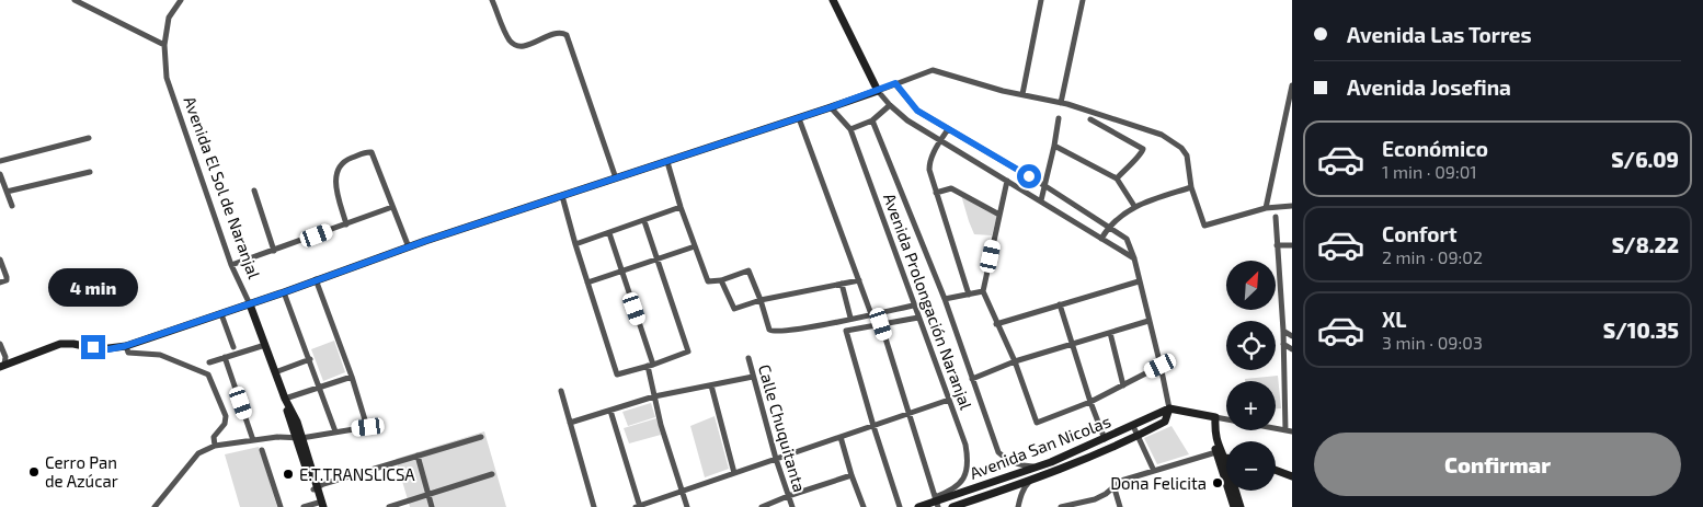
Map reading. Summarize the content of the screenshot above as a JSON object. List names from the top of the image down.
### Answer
{
  "streets": {
    "street": [
      "Avenida El Sol de Naranjal",
      "Avenida Prolongación Naranjal",
      "Calle Chuquitanta",
      "Avenida San Nicolas"
    ]
  },
  "crossings": [
    ["Avenida Prolongación Naranjal", "Avenida San Nicolas"]
  ],
  "places": ["Cerro Pan de Azúcar", "E.T.TRANSLICSA", "Dona Felicita"],
  "north": "top right",
  "page": {
    "banner": ["Avenida Las Torres", "Avenida Josefina"],
    "list": [
      {
        "name": "Económico",
        "note": "1 min · 09:01",
        "value": "S/6.09"
      },
      {
        "name": "Confort",
        "note": "2 min · 09:02",
        "value": "S/8.22"
      },
      {
        "name": "XL",
        "note": "3 min · 09:03",
        "value": "S/10.35"
      }
    ],
    "map_buttons": ["+", "−"],
    "bubble": "4 min",
    "buttons": "Confirmar"
  }
}
